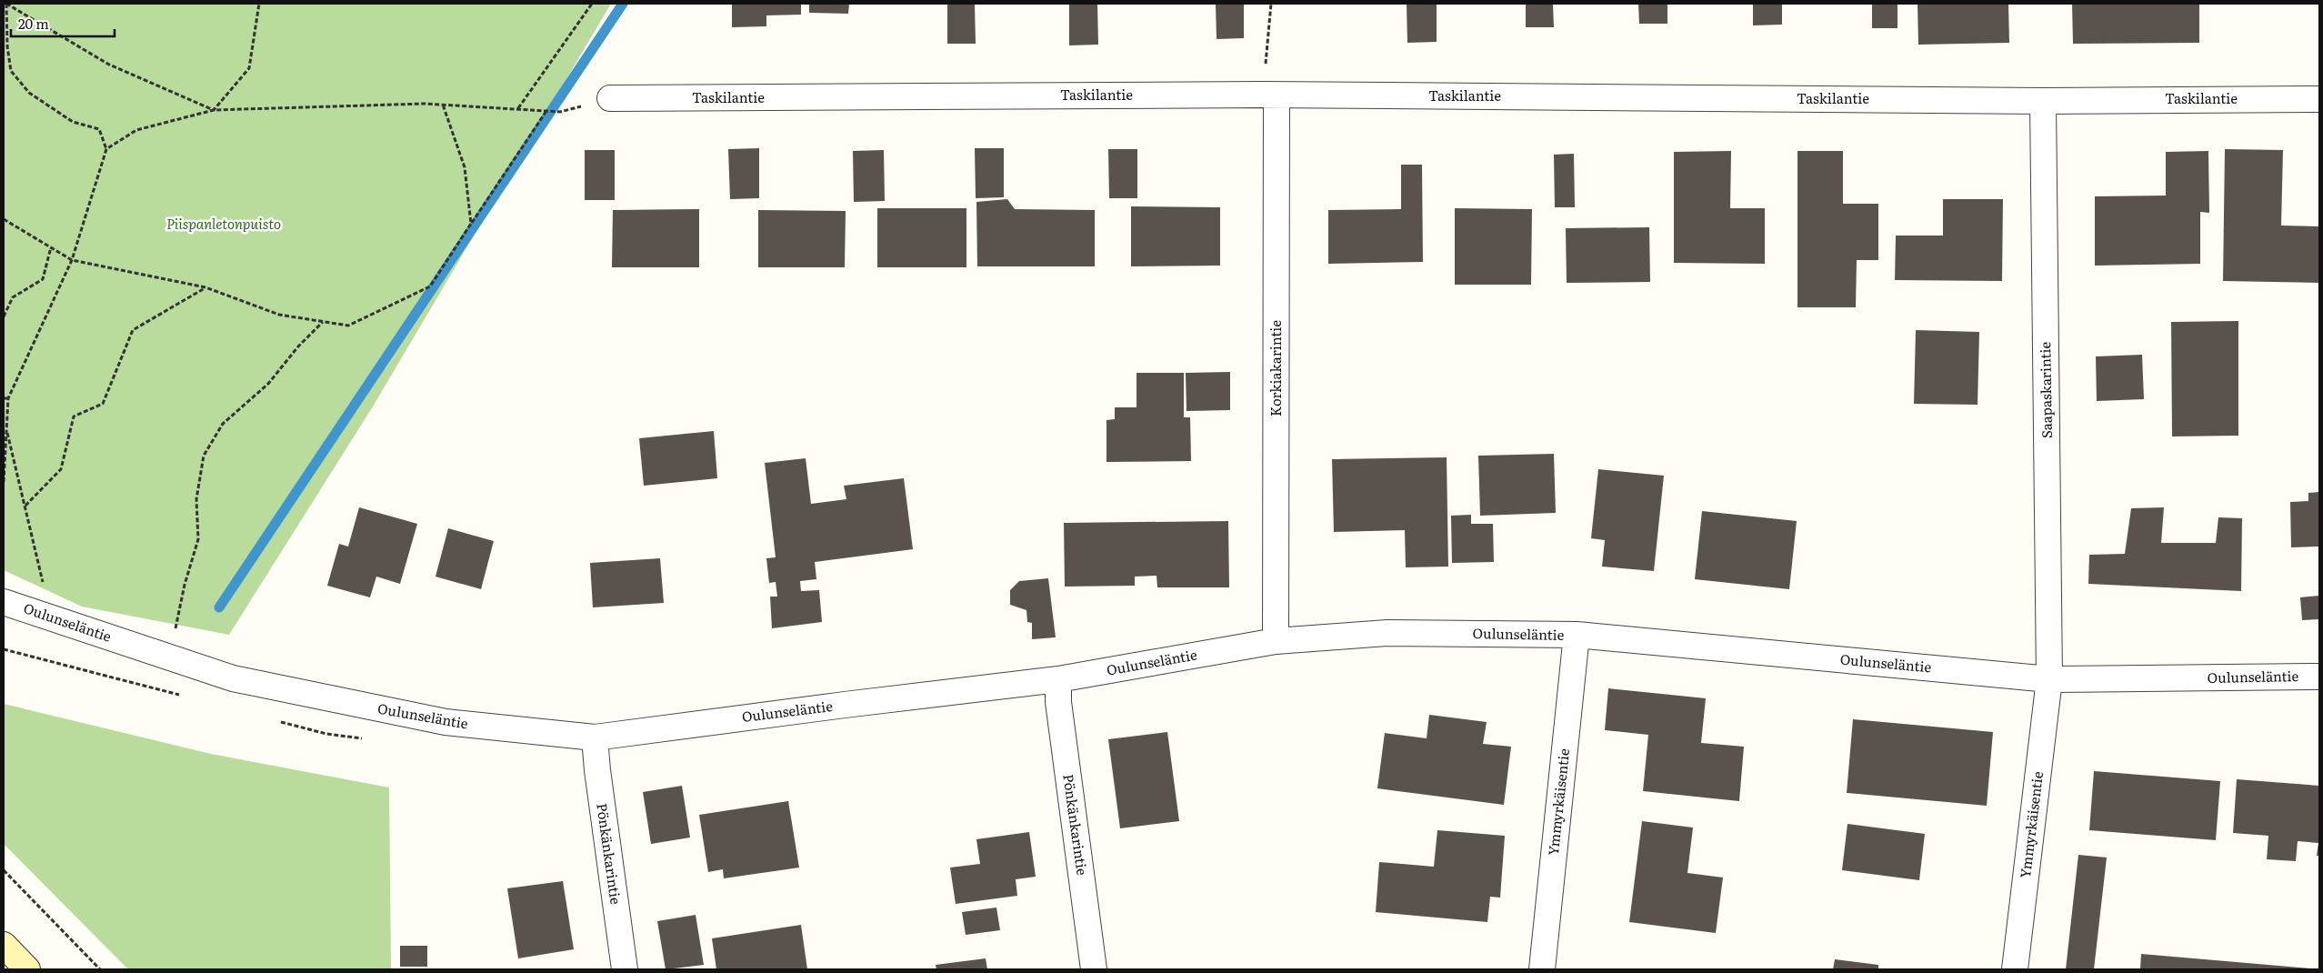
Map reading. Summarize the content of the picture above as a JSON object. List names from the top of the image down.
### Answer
{
  "streets": {
    "street": [
      "Taskilantie",
      "Korkiakarintie",
      "Saapaskarintie",
      "Oulunseläntie",
      "Ymmyrkäisentie",
      "Pönkänkarintie"
    ]
  },
  "crossings": [
    ["Taskilantie", "Korkiakarintie"],
    ["Taskilantie", "Saapaskarintie"],
    ["Korkiakarintie", "Oulunseläntie"],
    ["Saapaskarintie", "Oulunseläntie"],
    ["Saapaskarintie", "Ymmyrkäisentie"],
    ["Oulunseläntie", "Ymmyrkäisentie"],
    ["Oulunseläntie", "Pönkänkarintie"]
  ],
  "parks": ["Piispanletonpuisto"],
  "scale_bar": "20 m"
}
